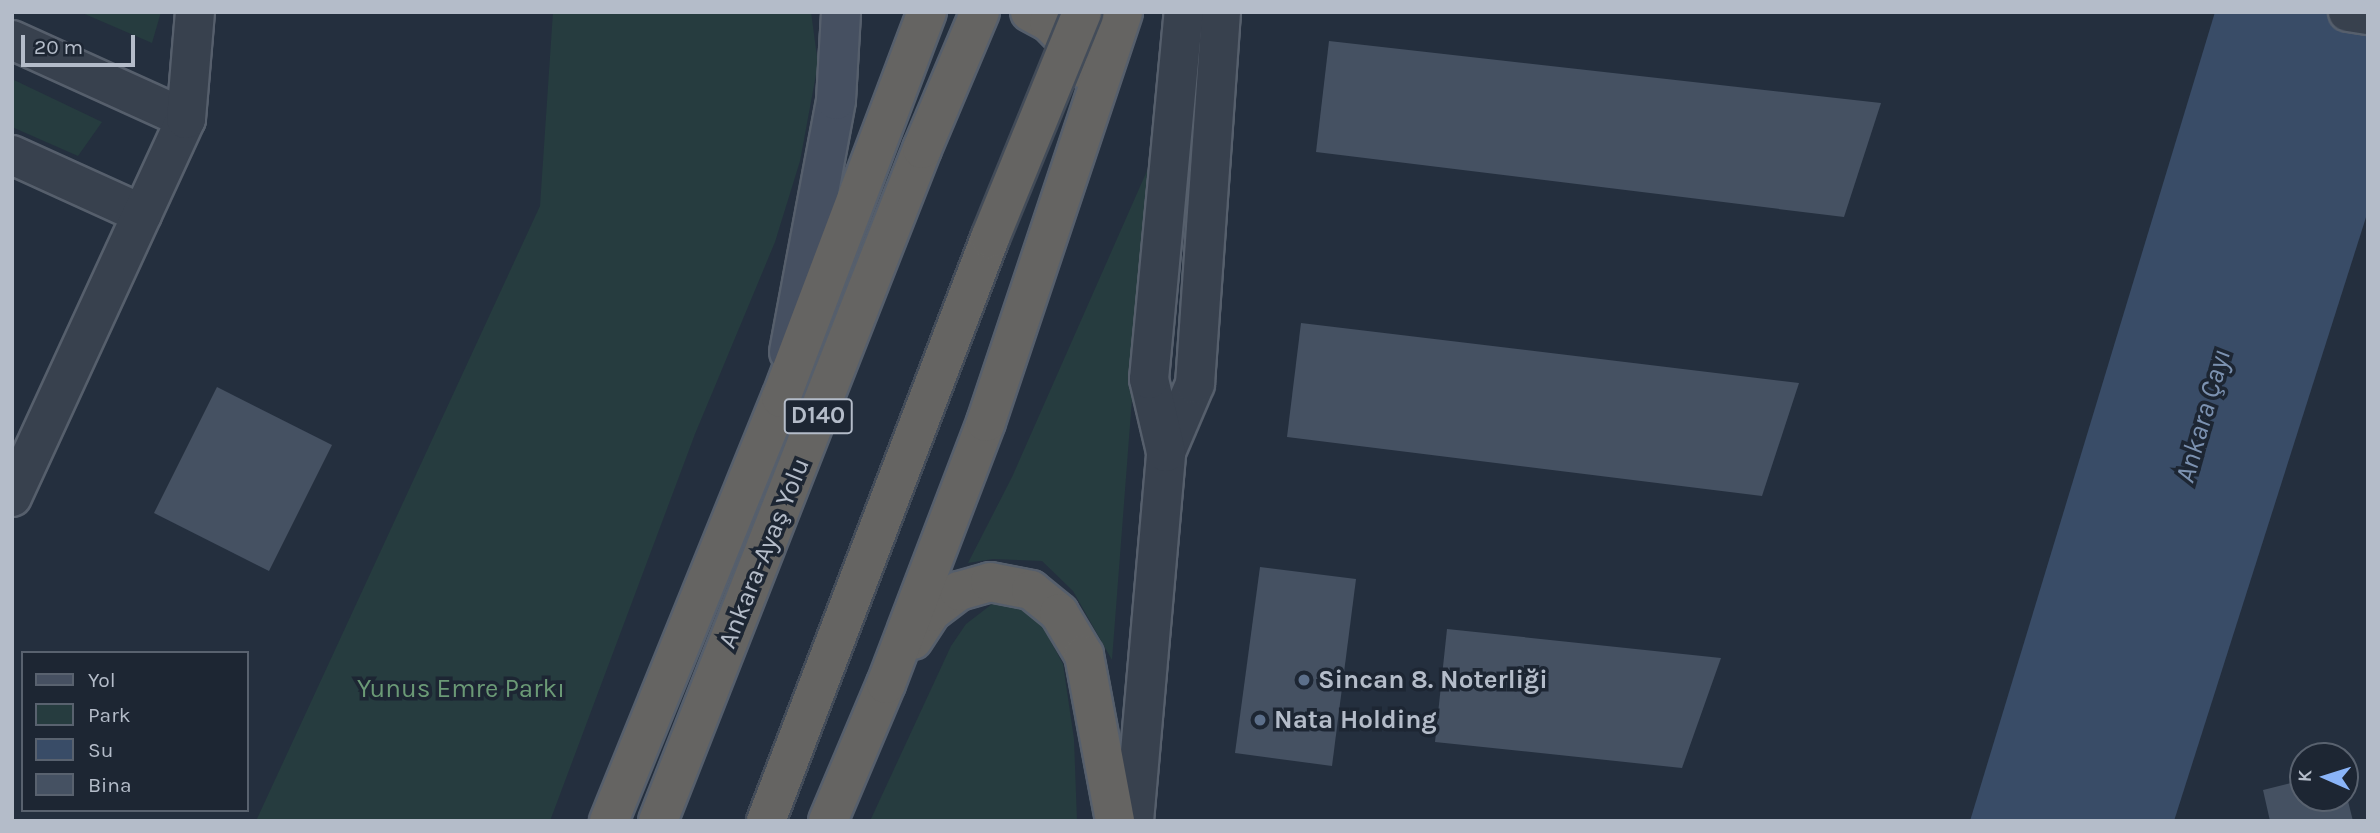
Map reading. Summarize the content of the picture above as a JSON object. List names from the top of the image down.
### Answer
{
  "streets": {
    "highway": ["D140", "Ankara-Ayaş Yolu"]
  },
  "water": ["Ankara Çayı"],
  "parks": ["Yunus Emre Parkı"],
  "places": ["Sincan 8. Noterliği", "Nata Holding"],
  "legend": [
    "Yol",
    "Park",
    "Su",
    "Bina"
  ],
  "scale_bar": "20 m",
  "north": "left"
}
